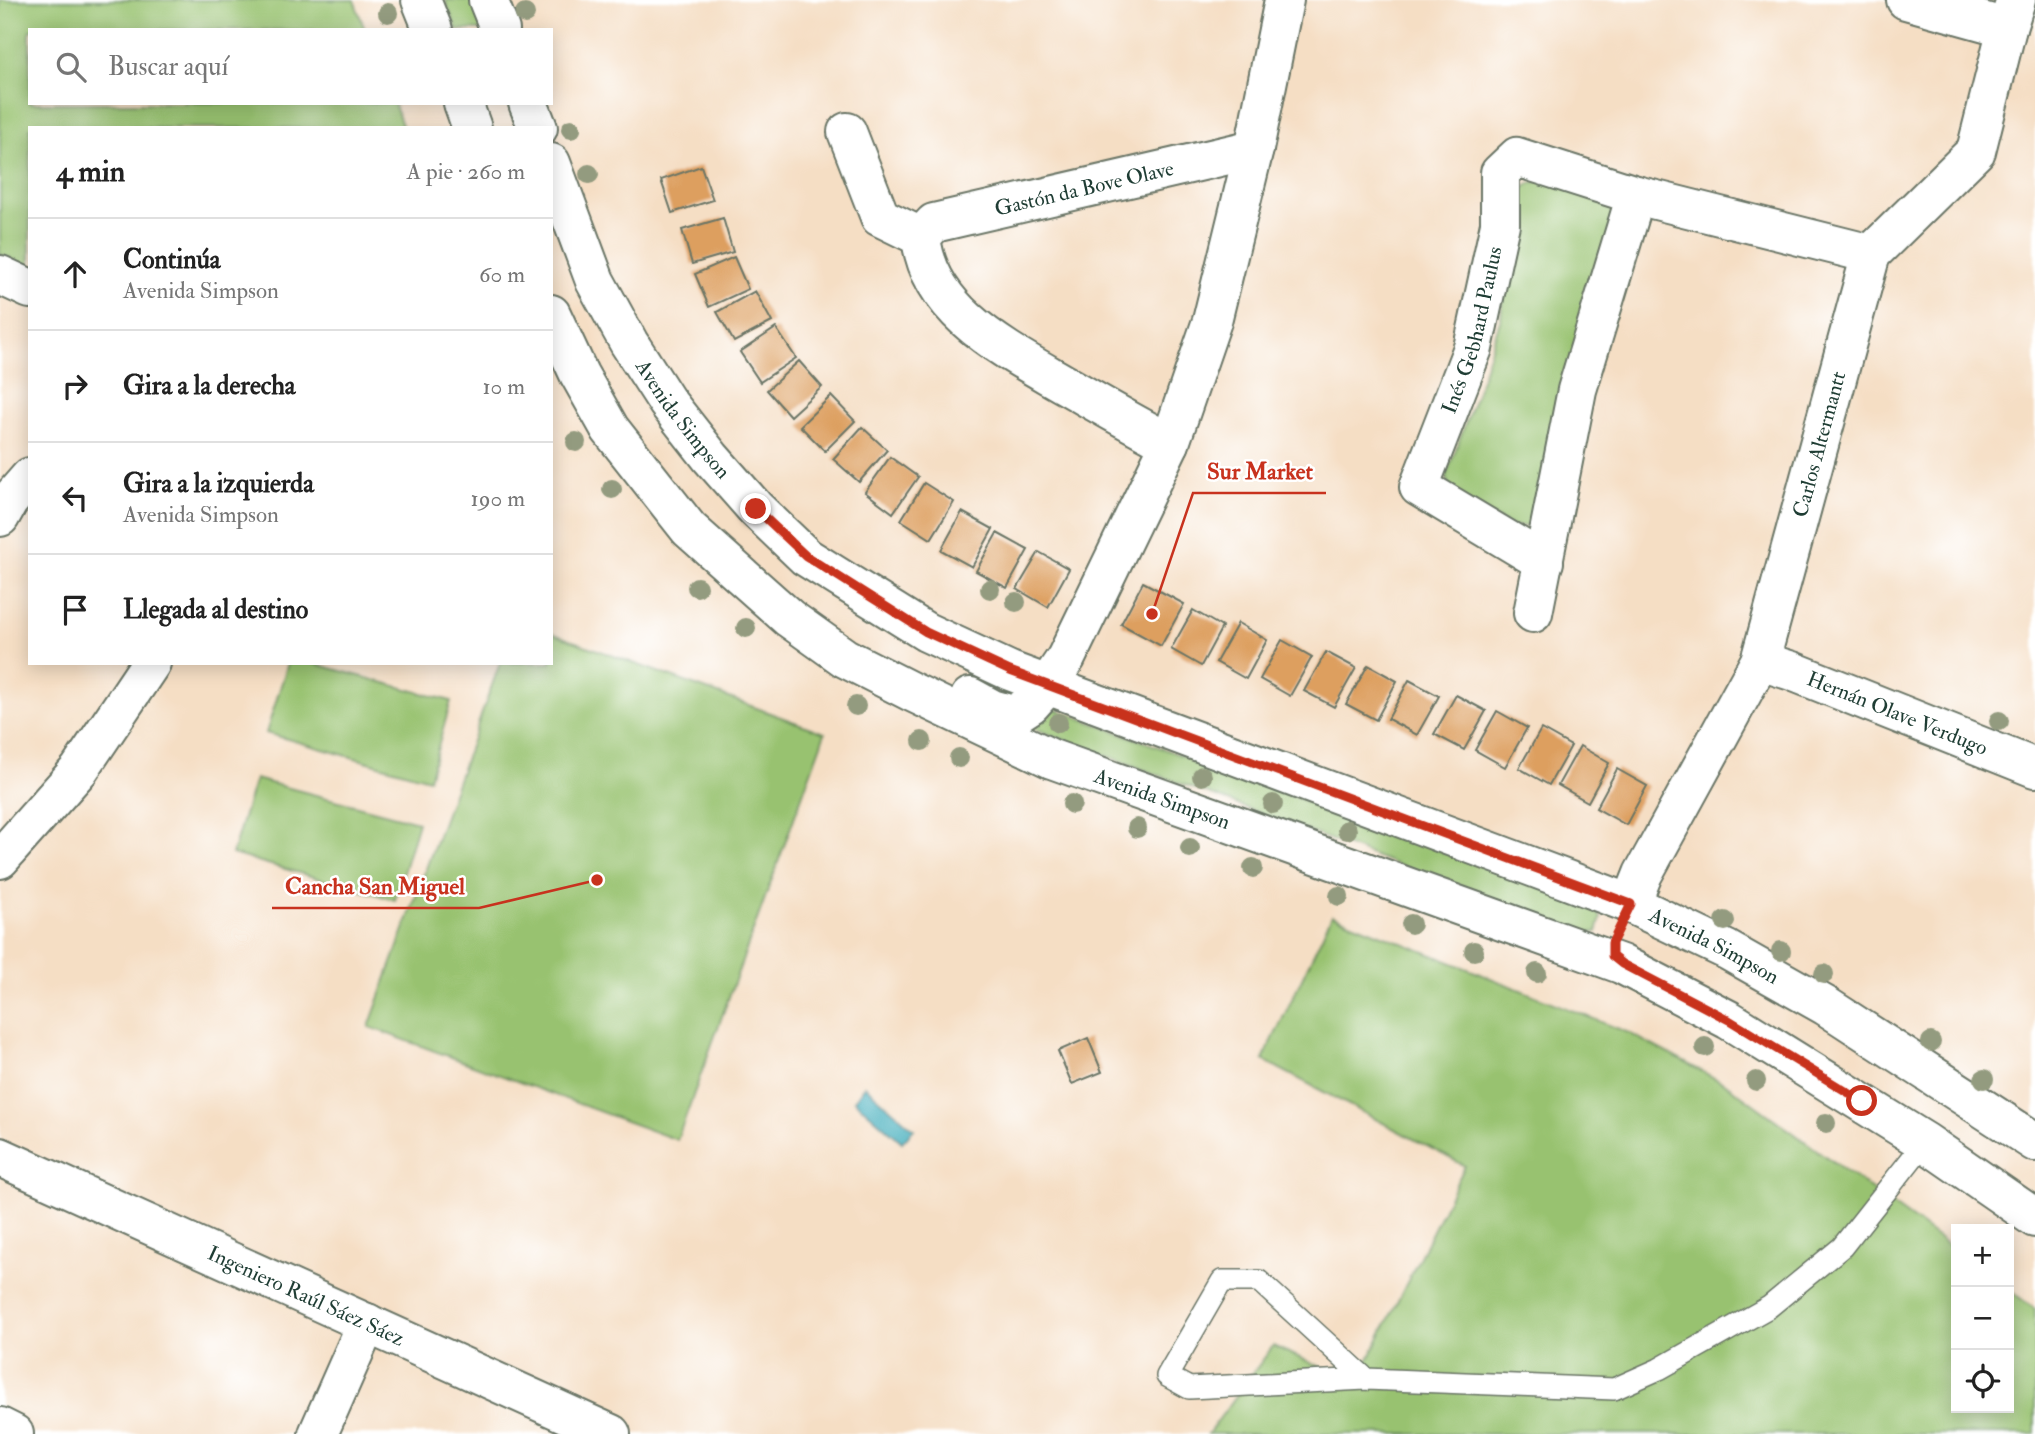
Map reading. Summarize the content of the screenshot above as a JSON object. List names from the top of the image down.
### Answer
{
  "streets": {
    "street": [
      "Gastón da Bove Olave",
      "Inés Gebhard Paulus",
      "Avenida Simpson",
      "Carlos Altermantt",
      "Hernán Olave Verdugo",
      "Ingeniero Raúl Sáez Sáez"
    ]
  },
  "crossings": [
    ["Inés Gebhard Paulus", "Carlos Altermantt"],
    ["Avenida Simpson", "Carlos Altermantt"],
    ["Carlos Altermantt", "Hernán Olave Verdugo"]
  ],
  "places": ["Sur Market", "Cancha San Miguel"],
  "page": {
    "search": "Buscar aquí",
    "heading": ["4 min", "A pie · 260 m"],
    "list": [
      ["Continúa", "Avenida Simpson", "60 m"],
      ["Gira a la derecha", "10 m"],
      ["Gira a la izquierda", "Avenida Simpson", "190 m"],
      "Llegada al destino"
    ],
    "map_buttons": ["+", "−"]
  }
}
